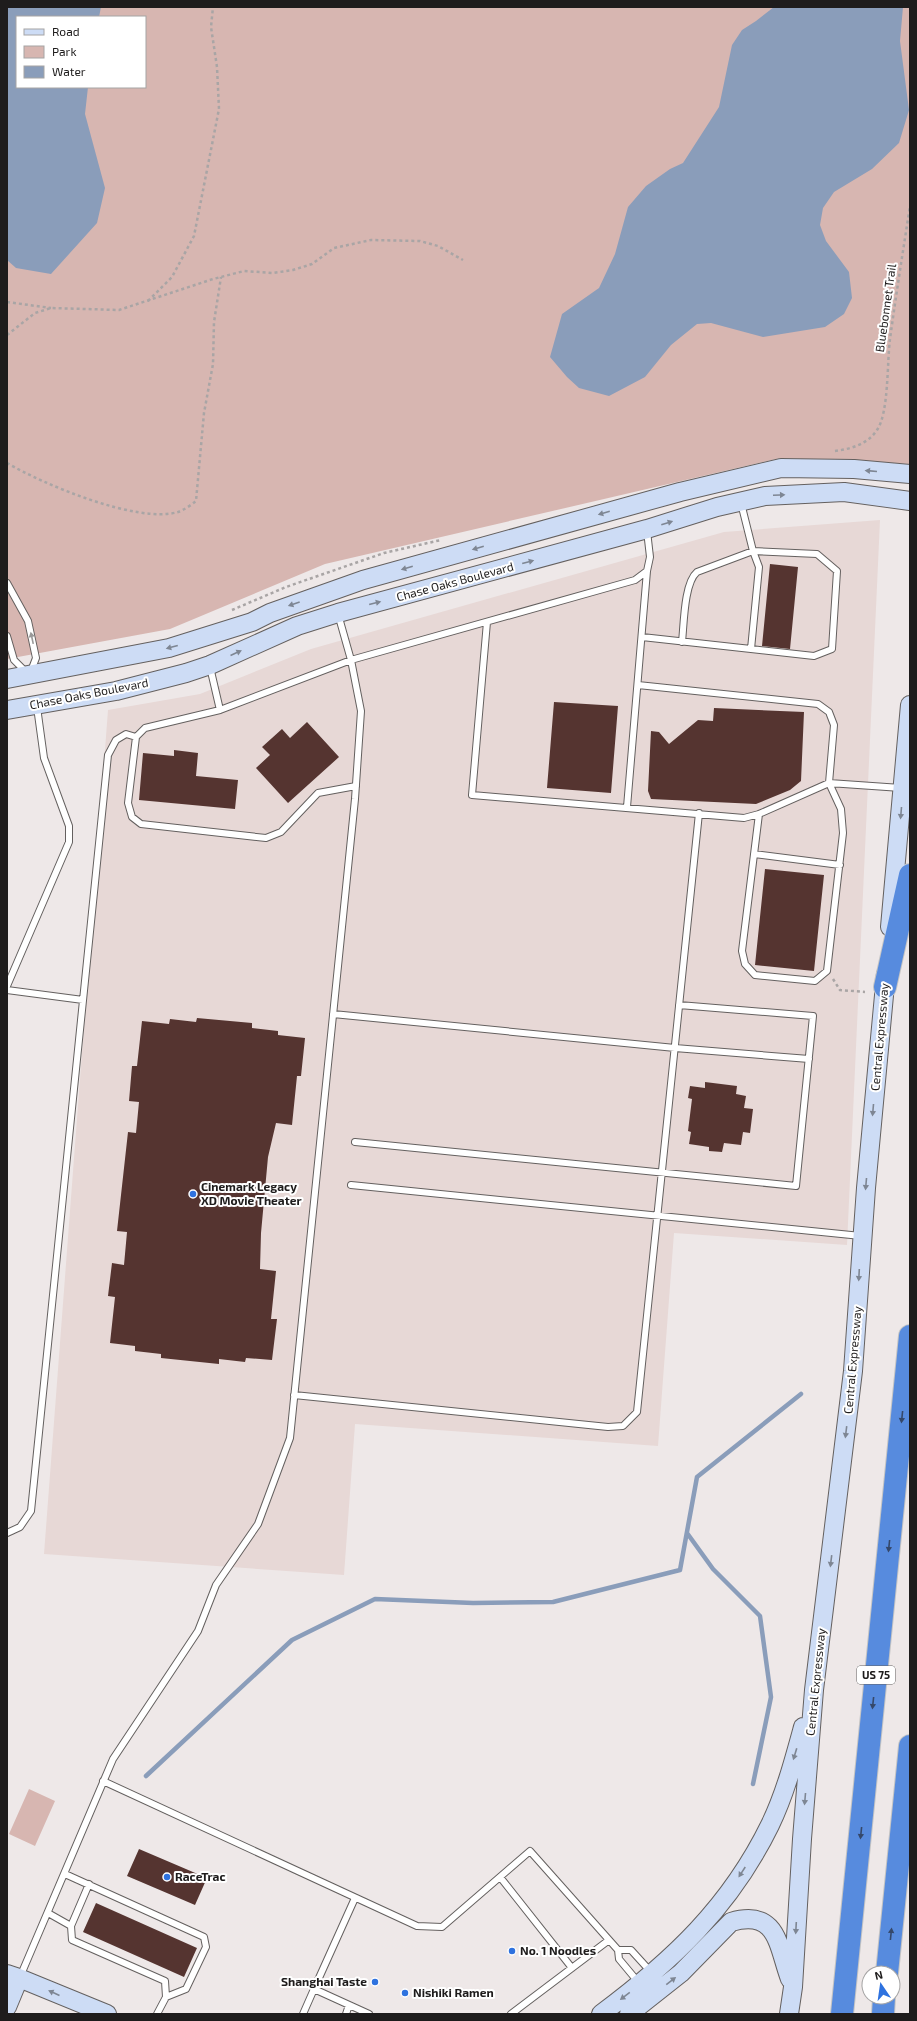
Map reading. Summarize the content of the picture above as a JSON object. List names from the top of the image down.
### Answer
{
  "streets": {
    "highway": ["US 75"],
    "main road": ["Chase Oaks Boulevard", "Central Expressway"],
    "path": ["Bluebonnet Trail"]
  },
  "one_way": ["Central Expressway"],
  "places": [
    "Cinemark Legacy XD Movie Theater",
    "RaceTrac",
    "No. 1 Noodles",
    "Shanghai Taste",
    "Nishiki Ramen"
  ],
  "legend": ["Road", "Park", "Water"],
  "north": "top"
}
